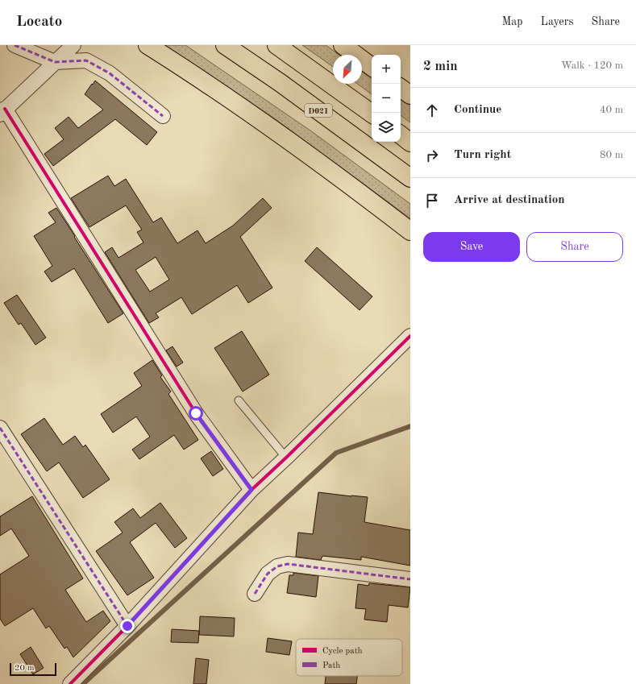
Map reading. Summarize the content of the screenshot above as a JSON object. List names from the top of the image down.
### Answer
{
  "streets": {
    "highway": ["D021"]
  },
  "legend": ["Cycle path", "Path"],
  "scale_bar": "20 m",
  "north": "bottom left",
  "page": {
    "header": "Locato",
    "nav": ["Map", "Layers", "Share"],
    "heading": ["2 min", "Walk · 120 m"],
    "map_buttons": ["+", "−"],
    "list": [
      ["Continue", "40 m"],
      ["Turn right", "80 m"],
      "Arrive at destination"
    ],
    "buttons": ["Save", "Share"],
    "scale": "20 m"
  }
}
